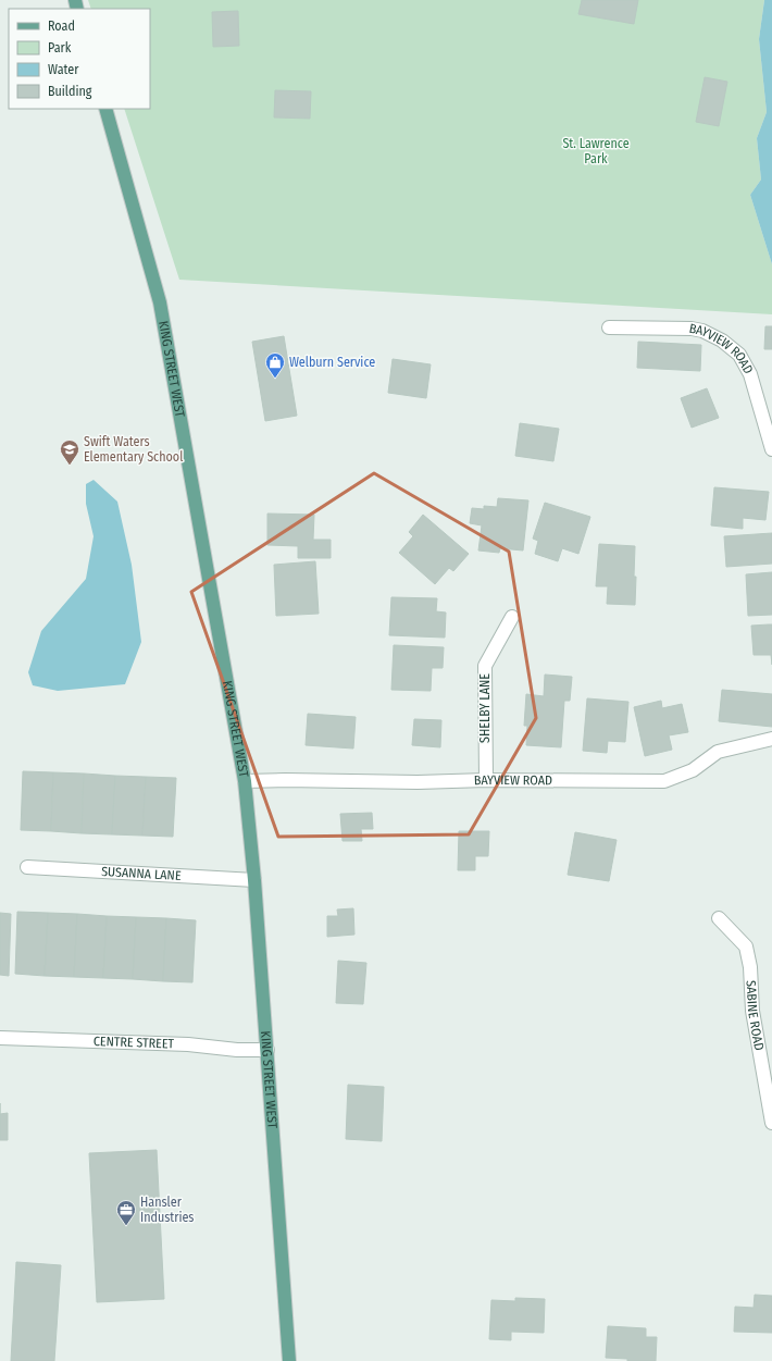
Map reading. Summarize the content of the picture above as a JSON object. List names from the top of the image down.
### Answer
{
  "streets": {
    "main road": ["KING STREET WEST"],
    "street": [
      "BAYVIEW ROAD",
      "SHELBY LANE",
      "SUSANNA LANE",
      "SABINE ROAD",
      "CENTRE STREET"
    ]
  },
  "crossings": [
    ["BAYVIEW ROAD", "KING STREET WEST"],
    ["BAYVIEW ROAD", "SHELBY LANE"],
    ["KING STREET WEST", "SUSANNA LANE"],
    ["KING STREET WEST", "CENTRE STREET"]
  ],
  "parks": ["St. Lawrence Park"],
  "places": {
    "shop": ["Welburn Service"],
    "school or university": ["Swift Waters Elementary School"],
    "office": ["Hansler Industries"]
  },
  "legend": [
    "Road",
    "Park",
    "Water",
    "Building"
  ]
}
